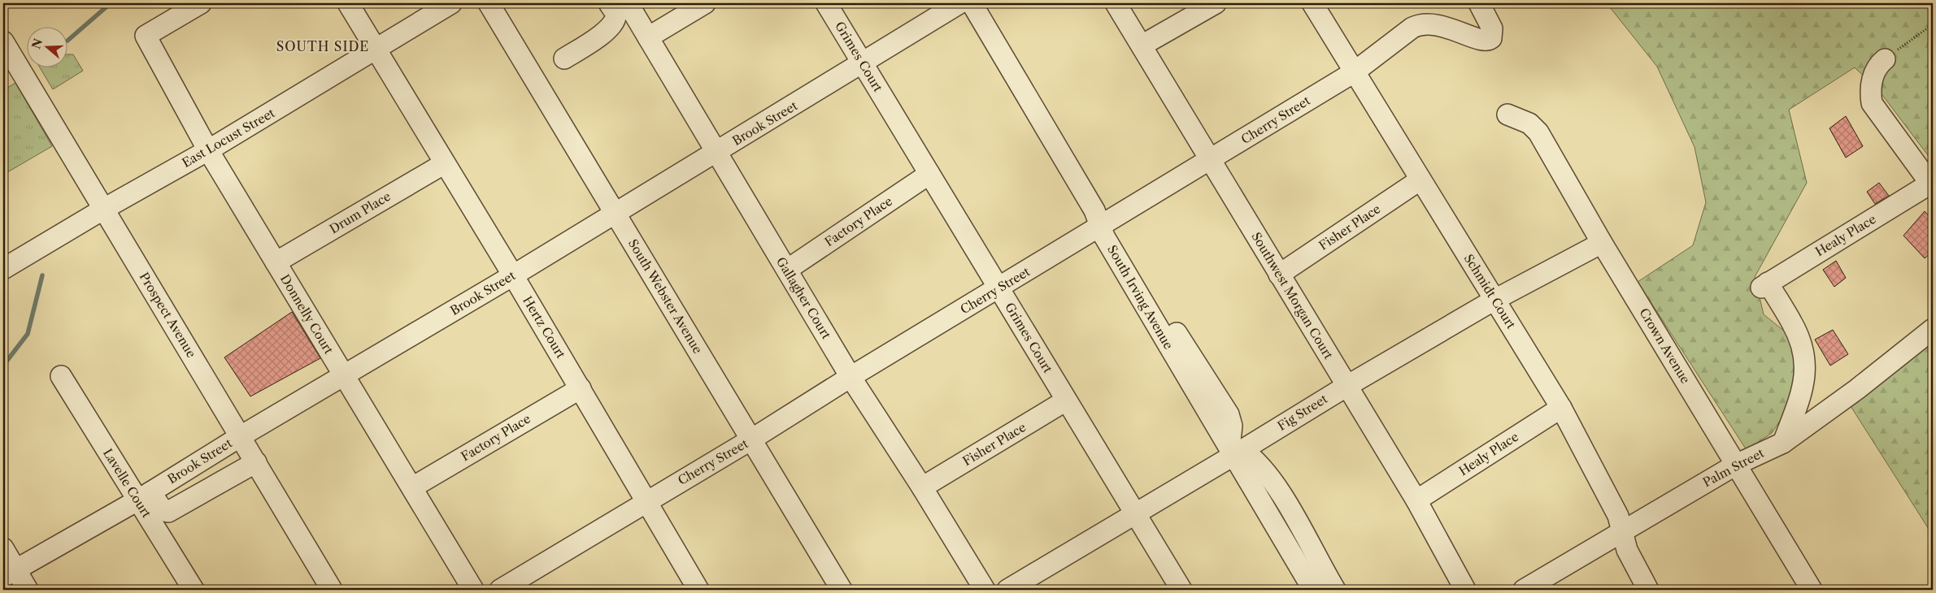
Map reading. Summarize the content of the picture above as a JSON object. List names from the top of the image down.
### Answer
{
  "streets": {
    "street": [
      "Grimes Court",
      "Cherry Street",
      "Brook Street",
      "East Locust Street",
      "Drum Place",
      "Factory Place",
      "Fisher Place",
      "Healy Place",
      "Schmidt Court",
      "Southwest Morgan Court",
      "South Webster Avenue",
      "South Irving Avenue",
      "Gallagher Court",
      "Donnelly Court",
      "Prospect Avenue",
      "Hertz Court",
      "Crown Avenue",
      "Fig Street",
      "Palm Street",
      "Lavelle Court"
    ]
  },
  "crossings": [
    ["Grimes Court", "Cherry Street"],
    ["Grimes Court", "Brook Street"],
    ["Grimes Court", "Factory Place"],
    ["Grimes Court", "Fisher Place"],
    ["Grimes Court", "Fig Street"],
    ["Cherry Street", "Schmidt Court"],
    ["Cherry Street", "Southwest Morgan Court"],
    ["Cherry Street", "South Webster Avenue"],
    ["Cherry Street", "South Irving Avenue"],
    ["Cherry Street", "Gallagher Court"],
    ["Cherry Street", "Hertz Court"],
    ["Brook Street", "South Webster Avenue"],
    ["Brook Street", "Gallagher Court"],
    ["Brook Street", "Donnelly Court"],
    ["Brook Street", "Prospect Avenue"],
    ["Brook Street", "Hertz Court"],
    ["Brook Street", "Lavelle Court"],
    ["East Locust Street", "Donnelly Court"],
    ["East Locust Street", "Prospect Avenue"],
    ["East Locust Street", "Hertz Court"],
    ["Drum Place", "Donnelly Court"],
    ["Drum Place", "Hertz Court"],
    ["Factory Place", "Gallagher Court"],
    ["Factory Place", "Donnelly Court"],
    ["Factory Place", "Hertz Court"],
    ["Fisher Place", "Schmidt Court"],
    ["Fisher Place", "Southwest Morgan Court"],
    ["Fisher Place", "Gallagher Court"],
    ["Healy Place", "Schmidt Court"],
    ["Healy Place", "Southwest Morgan Court"],
    ["Healy Place", "Palm Street"],
    ["Schmidt Court", "Fig Street"],
    ["Schmidt Court", "Palm Street"],
    ["Southwest Morgan Court", "Fig Street"],
    ["South Irving Avenue", "Fig Street"],
    ["Crown Avenue", "Fig Street"],
    ["Crown Avenue", "Palm Street"]
  ],
  "districts": ["SOUTH SIDE"],
  "north": "left"
}
